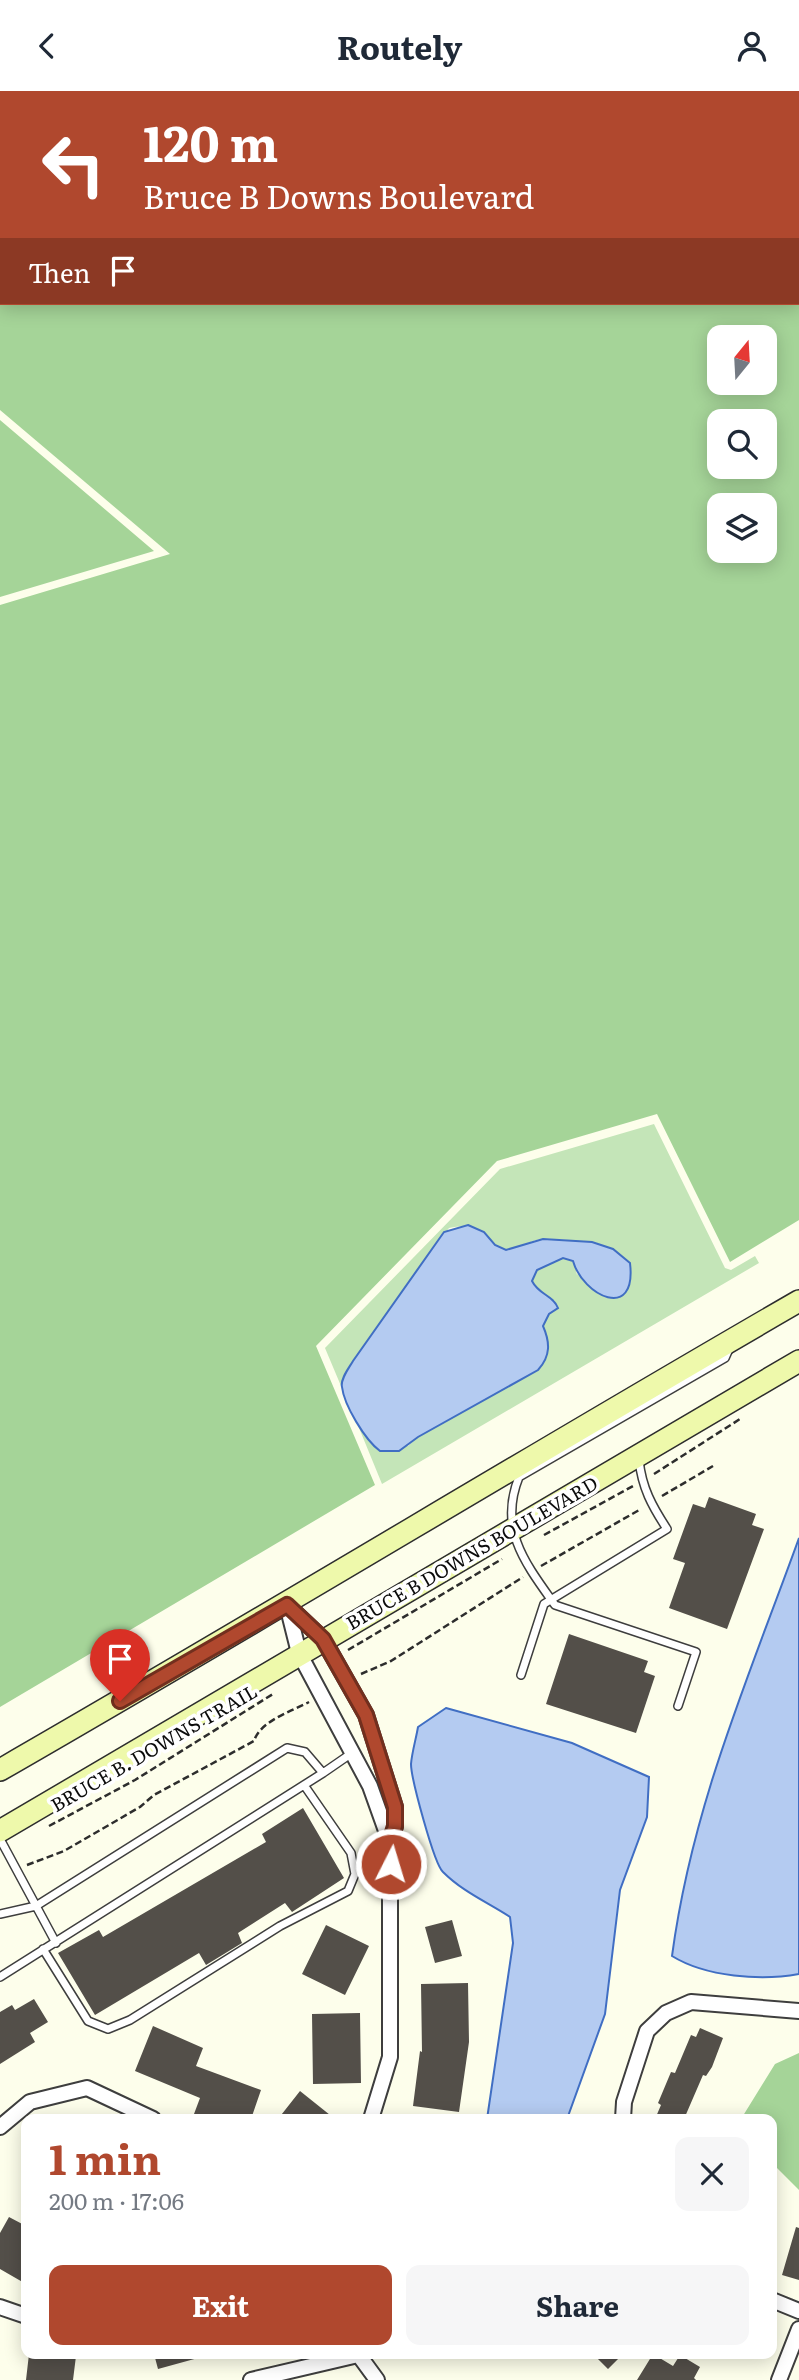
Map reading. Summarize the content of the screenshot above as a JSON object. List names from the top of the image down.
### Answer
{
  "streets": {
    "main road": ["BRUCE B DOWNS BOULEVARD"],
    "path": ["BRUCE B. DOWNS TRAIL"]
  },
  "north": "top",
  "page": {
    "header": "Routely",
    "turn": ["120 m", "Bruce B Downs Boulevard"],
    "then": "Then",
    "heading": ["1 min", "200 m · 17:06"],
    "buttons": ["Exit", "Share"]
  }
}
